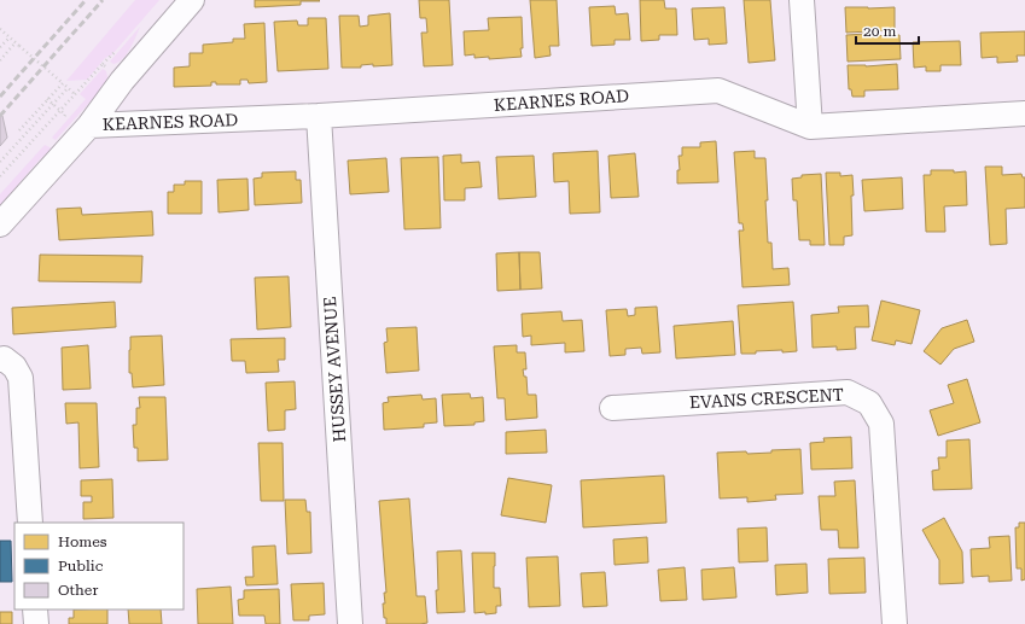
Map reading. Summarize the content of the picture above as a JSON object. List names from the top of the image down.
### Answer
{
  "streets": {
    "street": ["KEARNES ROAD", "HUSSEY AVENUE", "EVANS CRESCENT"]
  },
  "crossings": [
    ["KEARNES ROAD", "HUSSEY AVENUE"]
  ],
  "legend": ["Homes", "Public", "Other"],
  "scale_bar": "20 m"
}
